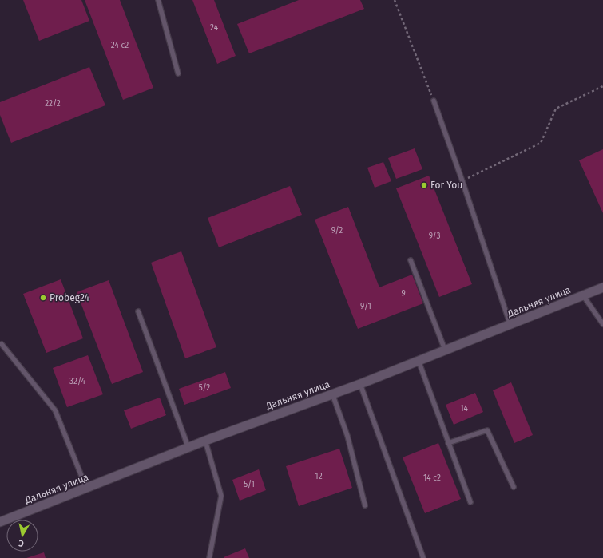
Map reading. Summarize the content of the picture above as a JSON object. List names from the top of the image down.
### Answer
{
  "streets": {
    "street": ["Дальняя улица"]
  },
  "places": ["For You", "Probeg24"],
  "house_numbers": [
    "24",
    "24 с2",
    "22/2",
    "9/2",
    "9/3",
    "9",
    "9/1",
    "32/4",
    "5/2",
    "14",
    "12",
    "14 с2",
    "5/1"
  ],
  "north": "bottom"
}
